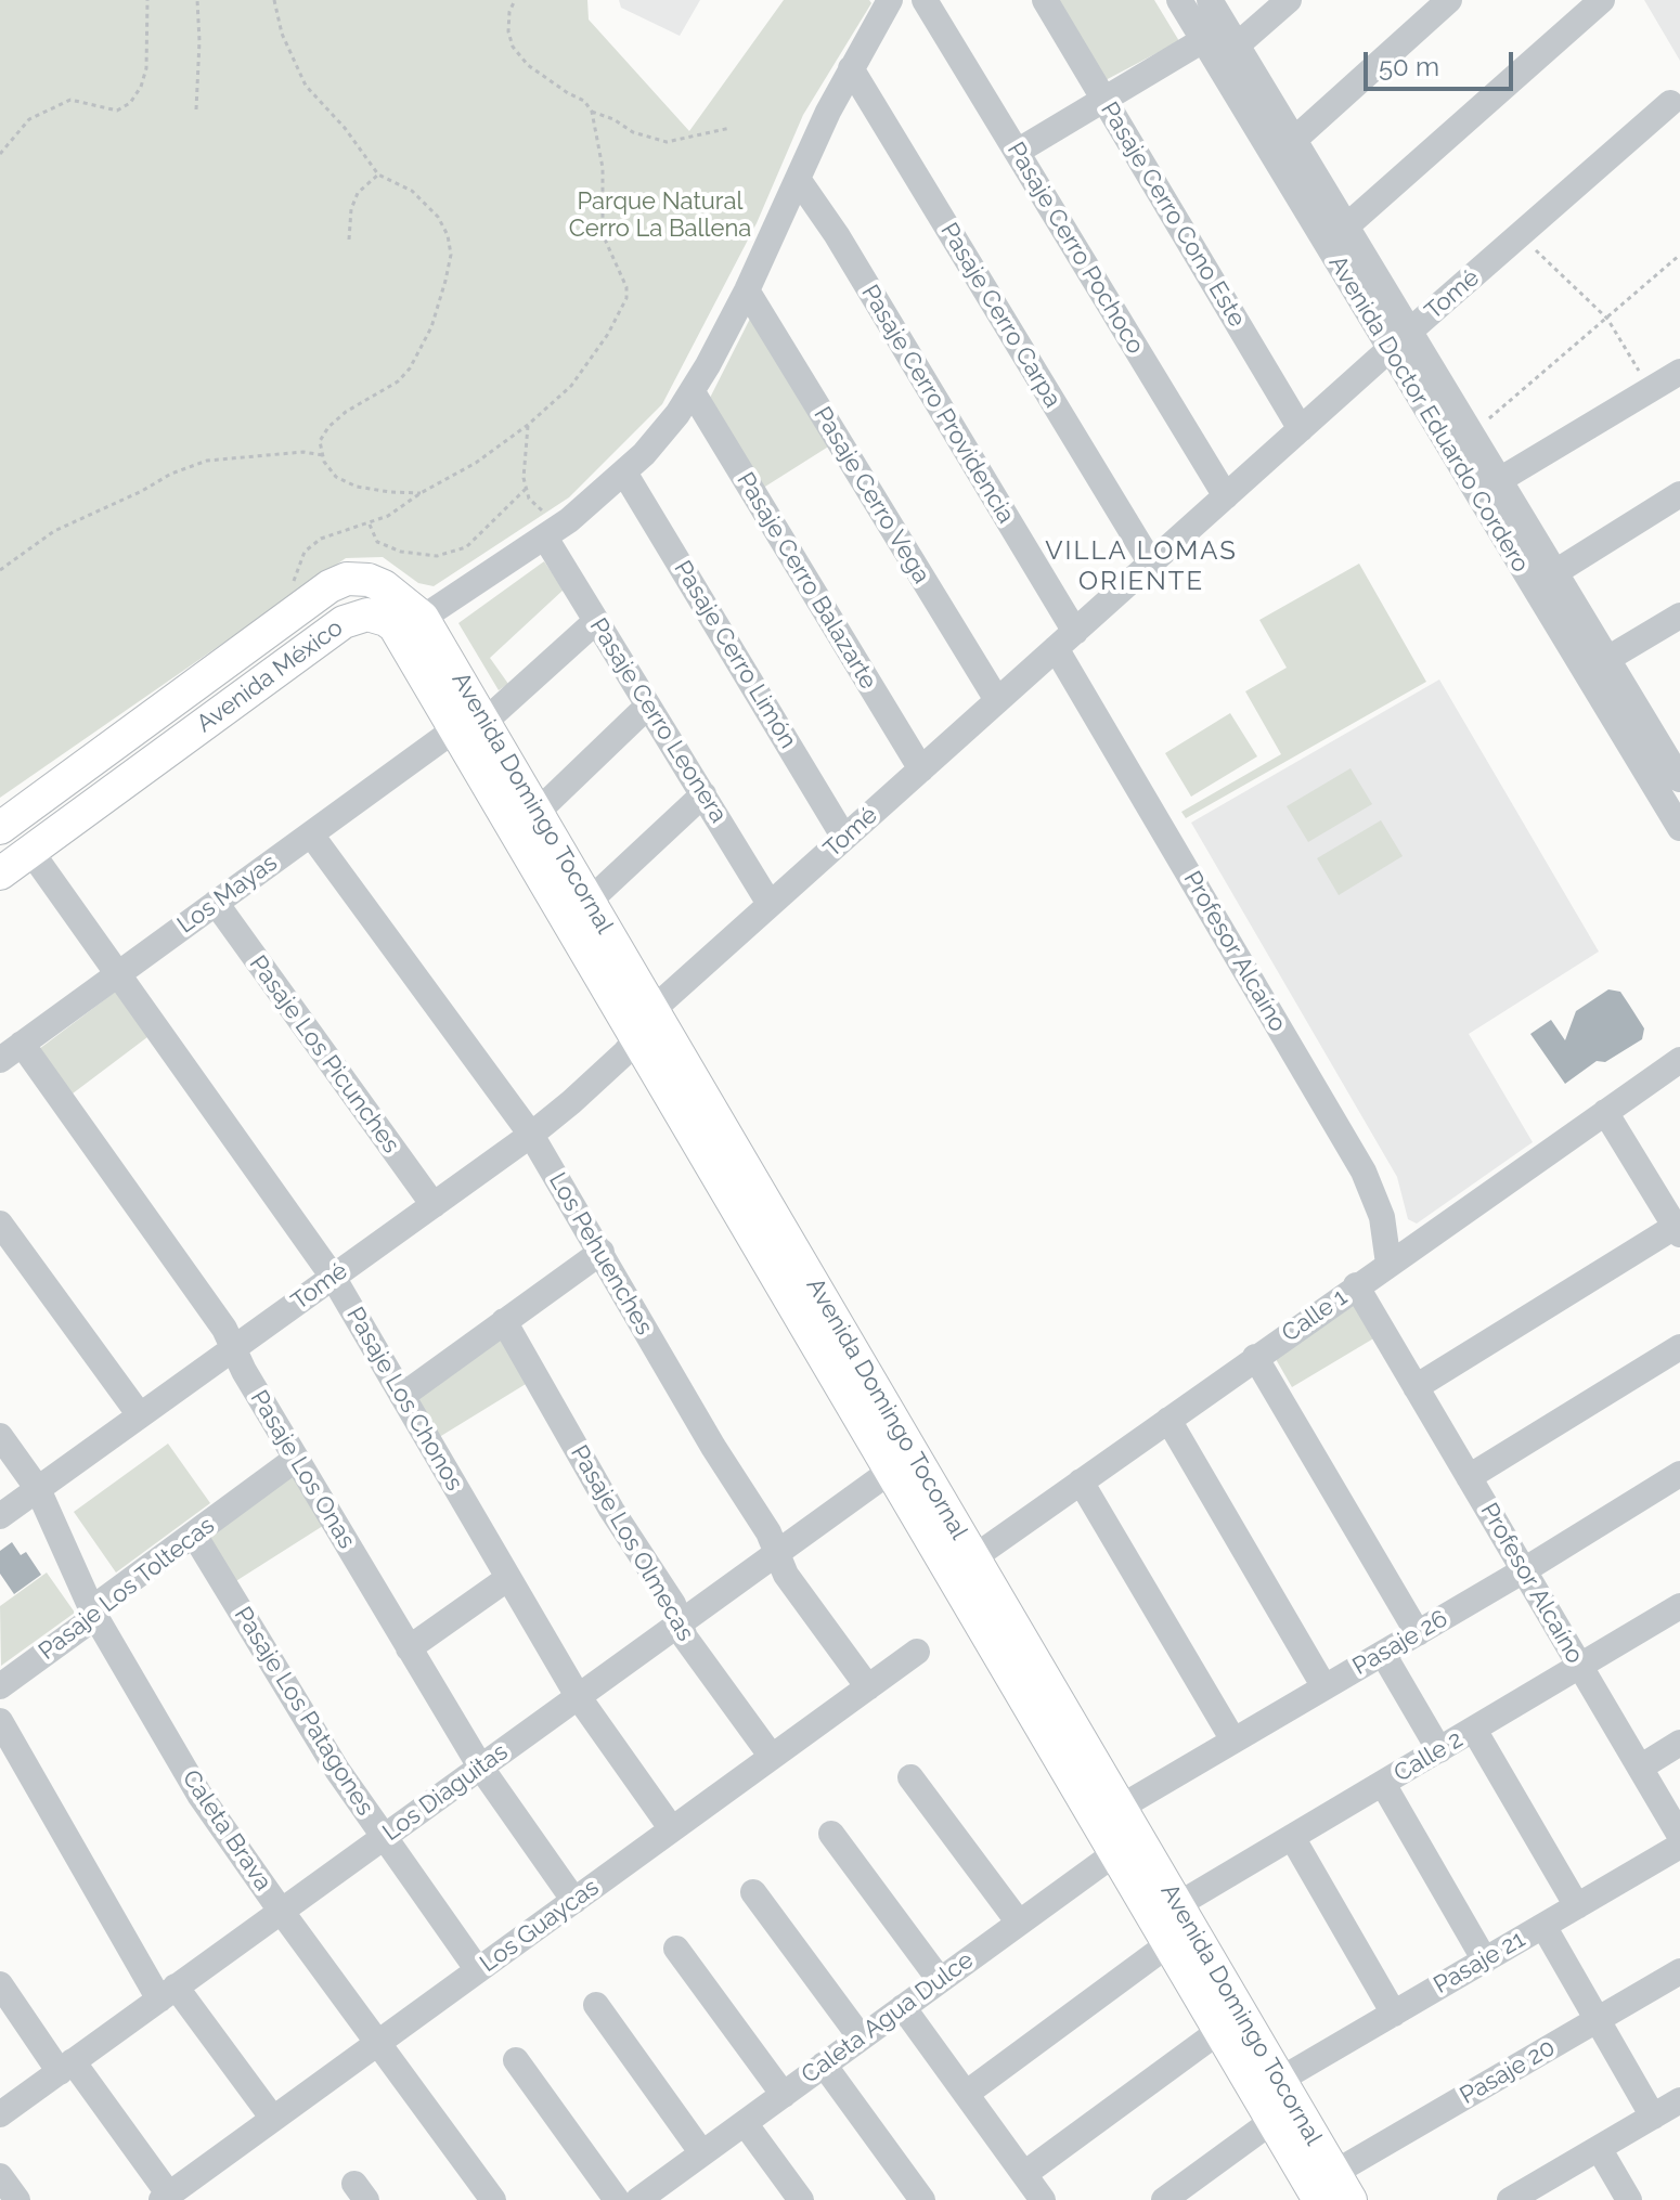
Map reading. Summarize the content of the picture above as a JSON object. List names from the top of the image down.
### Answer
{
  "streets": {
    "main road": ["Avenida México", "Avenida Domingo Tocornal"],
    "street": [
      "Pasaje Cerro Cono Este",
      "Pasaje Cerro Pochoco",
      "Tomé",
      "Pasaje Cerro Carpa",
      "Pasaje Cerro Providencia",
      "Avenida Doctor Eduardo Cordero",
      "Pasaje Cerro Vega",
      "Pasaje Cerro Balazarte",
      "Pasaje Cerro Limón",
      "Pasaje Cerro Leonera",
      "Los Mayas",
      "Profesor Alcaíno",
      "Pasaje Los Picunches",
      "Los Pehuenches",
      "Calle 1",
      "Pasaje Los Chonos",
      "Pasaje Los Onas",
      "Pasaje Los Olmecas",
      "Pasaje Los Toltecas",
      "Pasaje 26",
      "Pasaje Los Patagones",
      "Calle 2",
      "Los Diaguitas",
      "Caleta Brava",
      "Los Guaycas",
      "Pasaje 21",
      "Caleta Agua Dulce",
      "Pasaje 20"
    ]
  },
  "crossings": [
    ["Pasaje Cerro Cono Este", "Tomé"],
    ["Pasaje Cerro Pochoco", "Tomé"],
    ["Tomé", "Pasaje Cerro Carpa"],
    ["Tomé", "Pasaje Cerro Providencia"],
    ["Tomé", "Avenida Doctor Eduardo Cordero"],
    ["Tomé", "Pasaje Cerro Vega"],
    ["Tomé", "Pasaje Cerro Balazarte"],
    ["Tomé", "Pasaje Cerro Limón"],
    ["Tomé", "Pasaje Cerro Leonera"],
    ["Tomé", "Avenida Domingo Tocornal"],
    ["Tomé", "Profesor Alcaíno"],
    ["Tomé", "Pasaje Los Picunches"],
    ["Tomé", "Los Pehuenches"],
    ["Tomé", "Pasaje Los Chonos"],
    ["Tomé", "Pasaje Los Onas"],
    ["Tomé", "Caleta Brava"],
    ["Pasaje Cerro Providencia", "Profesor Alcaíno"],
    ["Avenida México", "Avenida Domingo Tocornal"],
    ["Avenida México", "Pasaje Los Chonos"],
    ["Pasaje Cerro Leonera", "Los Mayas"],
    ["Avenida Domingo Tocornal", "Los Mayas"],
    ["Avenida Domingo Tocornal", "Calle 1"],
    ["Avenida Domingo Tocornal", "Pasaje 26"],
    ["Avenida Domingo Tocornal", "Calle 2"],
    ["Avenida Domingo Tocornal", "Los Diaguitas"],
    ["Avenida Domingo Tocornal", "Pasaje 21"],
    ["Avenida Domingo Tocornal", "Caleta Agua Dulce"],
    ["Avenida Domingo Tocornal", "Pasaje 20"],
    ["Los Mayas", "Pasaje Los Picunches"],
    ["Los Mayas", "Los Pehuenches"],
    ["Los Mayas", "Pasaje Los Chonos"],
    ["Los Mayas", "Pasaje Los Onas"],
    ["Profesor Alcaíno", "Calle 1"],
    ["Profesor Alcaíno", "Pasaje 26"],
    ["Profesor Alcaíno", "Calle 2"],
    ["Los Pehuenches", "Los Diaguitas"],
    ["Los Pehuenches", "Los Guaycas"],
    ["Pasaje Los Chonos", "Los Diaguitas"],
    ["Pasaje Los Chonos", "Los Guaycas"],
    ["Pasaje Los Onas", "Pasaje Los Toltecas"],
    ["Pasaje Los Onas", "Los Diaguitas"],
    ["Pasaje Los Onas", "Los Guaycas"],
    ["Pasaje Los Olmecas", "Los Diaguitas"],
    ["Pasaje Los Olmecas", "Los Guaycas"],
    ["Pasaje Los Toltecas", "Pasaje Los Patagones"],
    ["Pasaje Los Toltecas", "Caleta Brava"],
    ["Pasaje Los Patagones", "Los Diaguitas"],
    ["Pasaje Los Patagones", "Los Guaycas"],
    ["Los Diaguitas", "Caleta Brava"],
    ["Caleta Brava", "Los Guaycas"]
  ],
  "districts": ["VILLA LOMAS ORIENTE"],
  "parks": ["Parque Natural Cerro La Ballena"],
  "scale_bar": "50 m"
}
